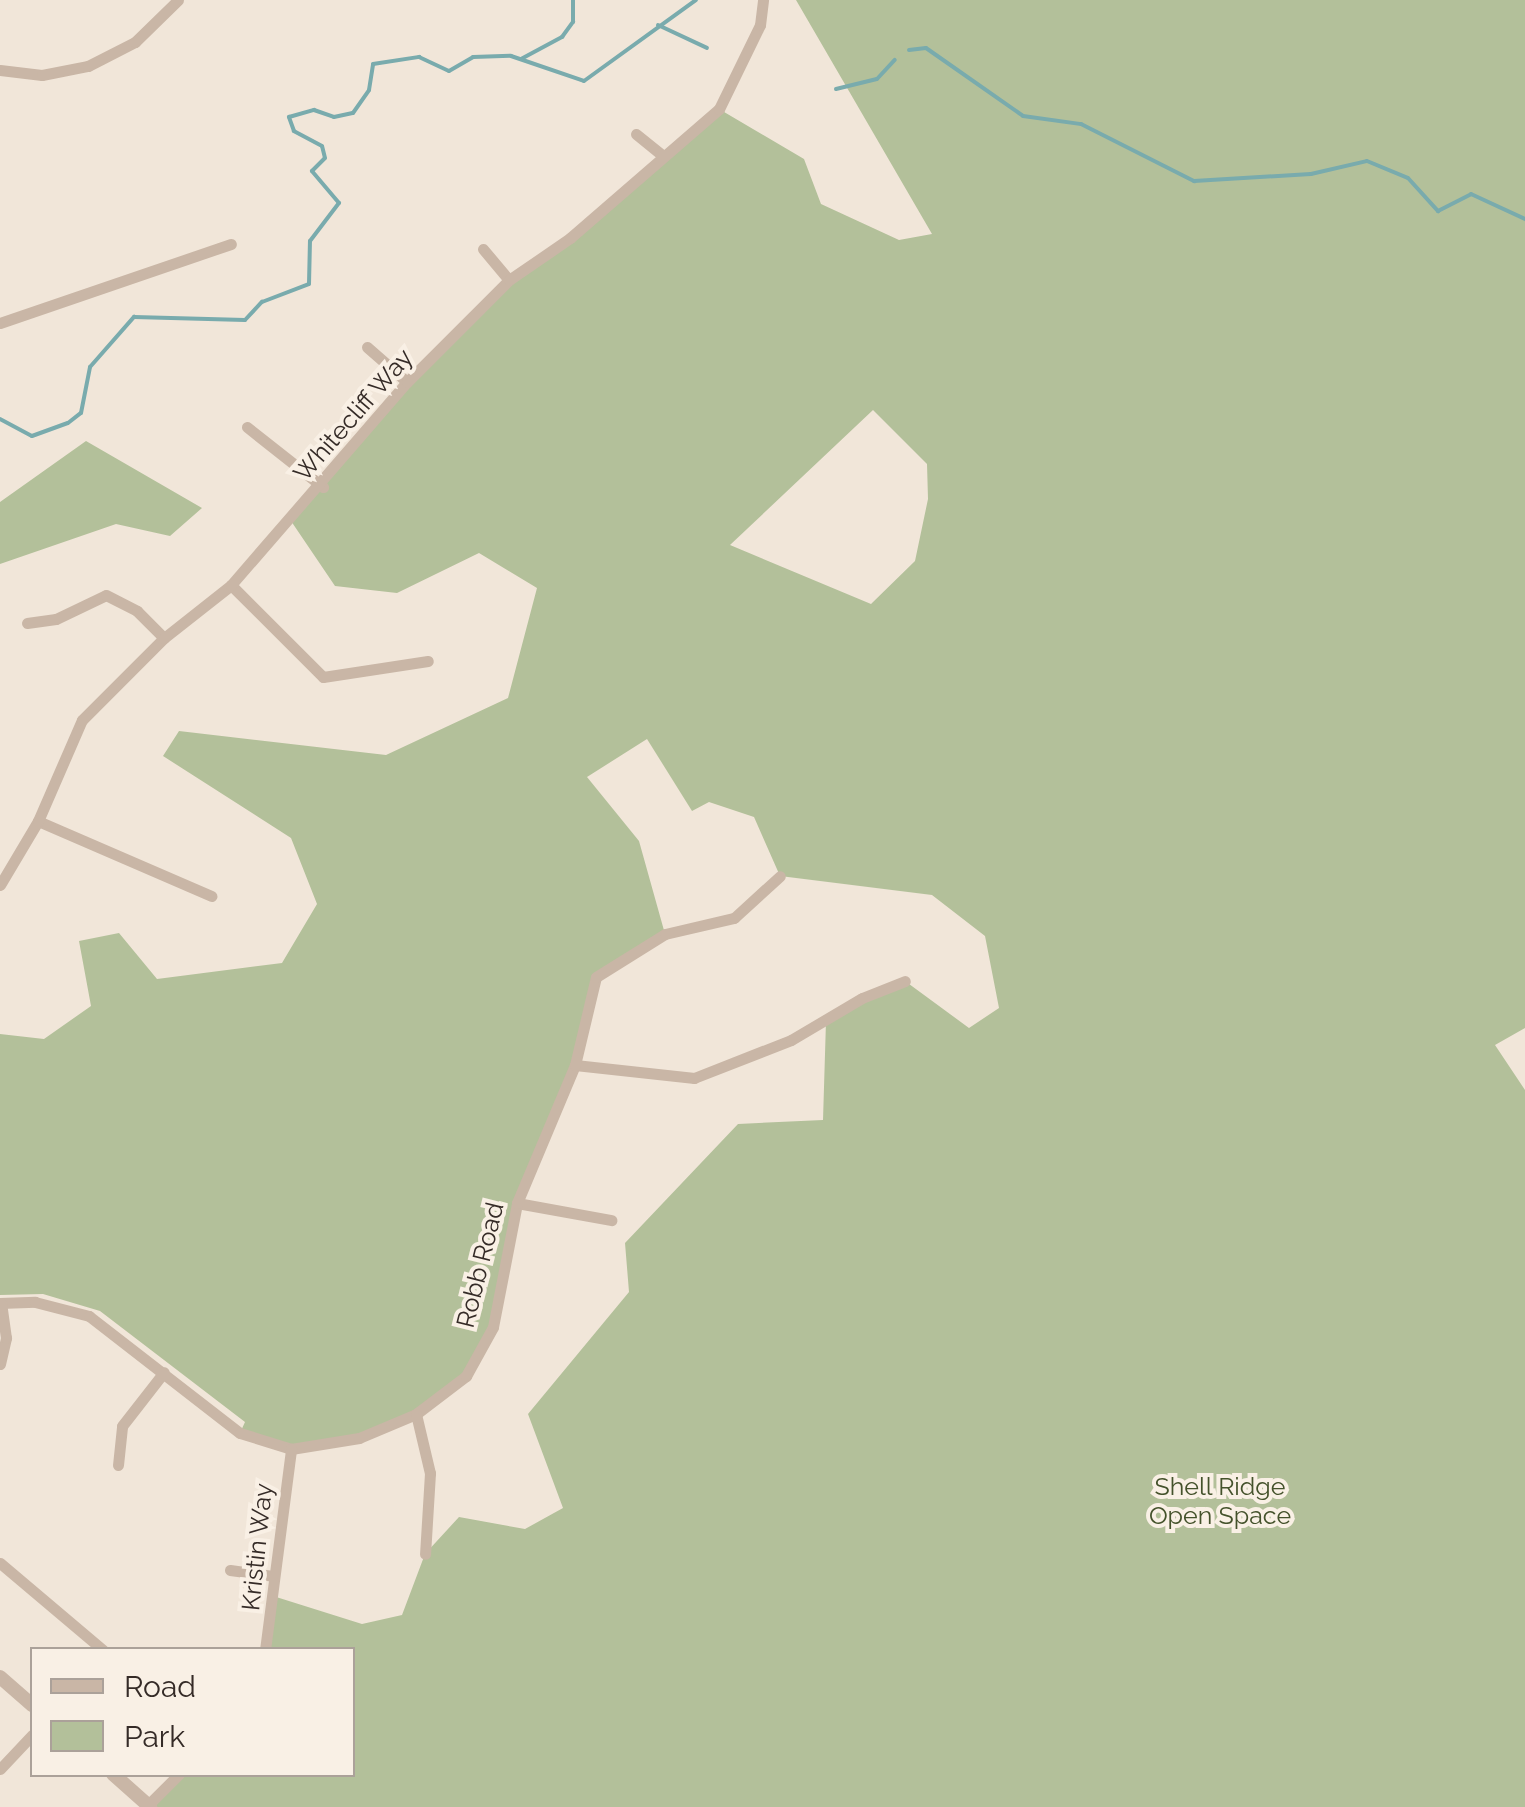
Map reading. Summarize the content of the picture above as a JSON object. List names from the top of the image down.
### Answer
{
  "streets": {
    "street": ["Whitecliff Way", "Robb Road", "Kristin Way"]
  },
  "crossings": [
    ["Robb Road", "Kristin Way"]
  ],
  "parks": ["Shell Ridge Open Space"],
  "legend": ["Road", "Park"]
}
